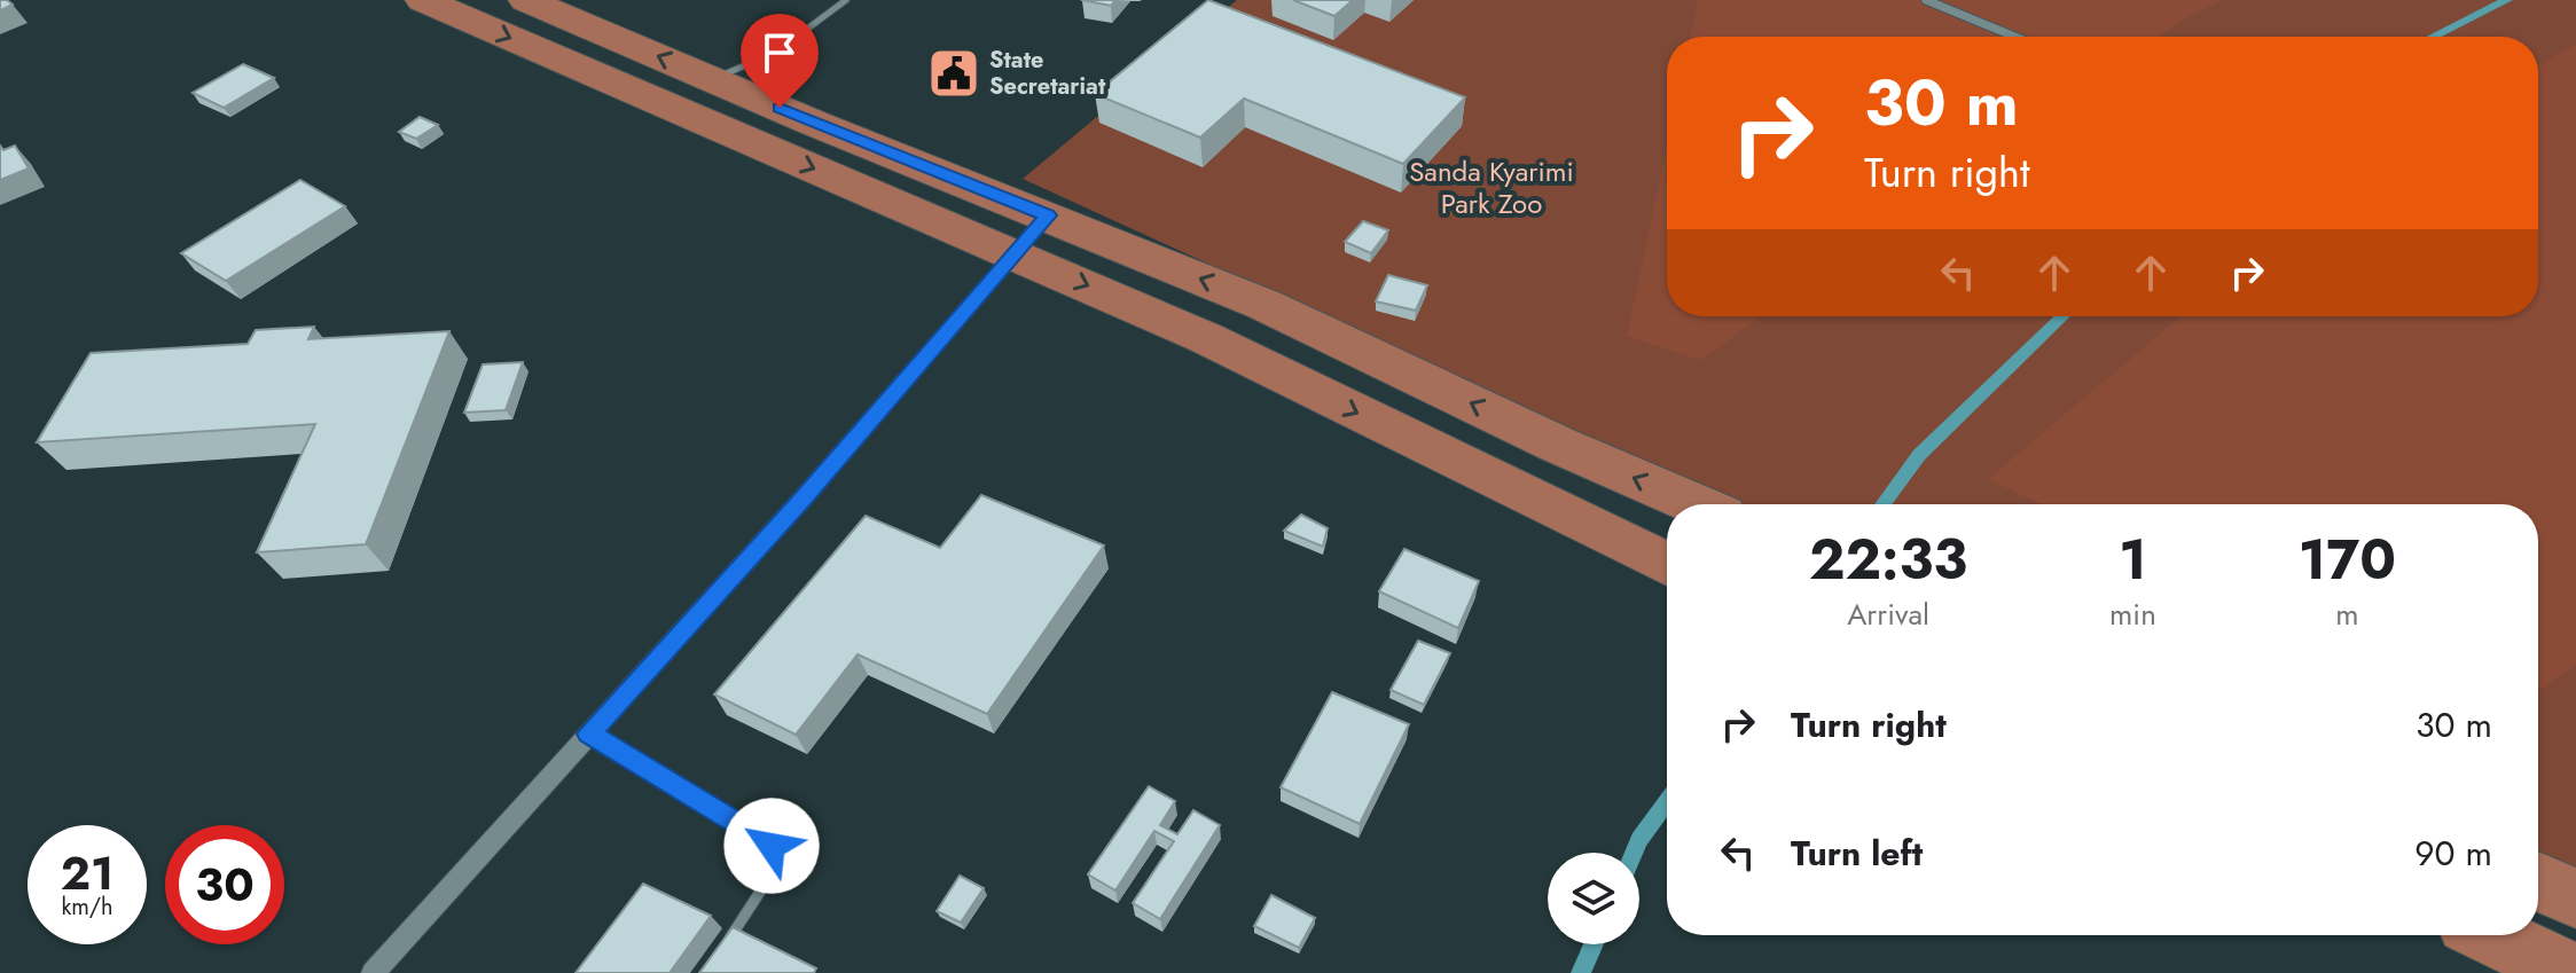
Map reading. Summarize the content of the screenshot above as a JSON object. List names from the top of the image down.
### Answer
{
  "parks": ["Sanda Kyarimi Park Zoo"],
  "places": {
    "public building": ["State Secretariat"]
  },
  "page": {
    "turn": ["30 m", "Turn right"],
    "eta": [
      "22:33",
      "Arrival",
      "1",
      "min",
      "170",
      "m"
    ],
    "list": [
      {
        "name": "Turn right",
        "value": "30 m"
      },
      {
        "name": "Turn left",
        "value": "90 m"
      }
    ],
    "speed": "21 km/h",
    "limit": "30"
  }
}
